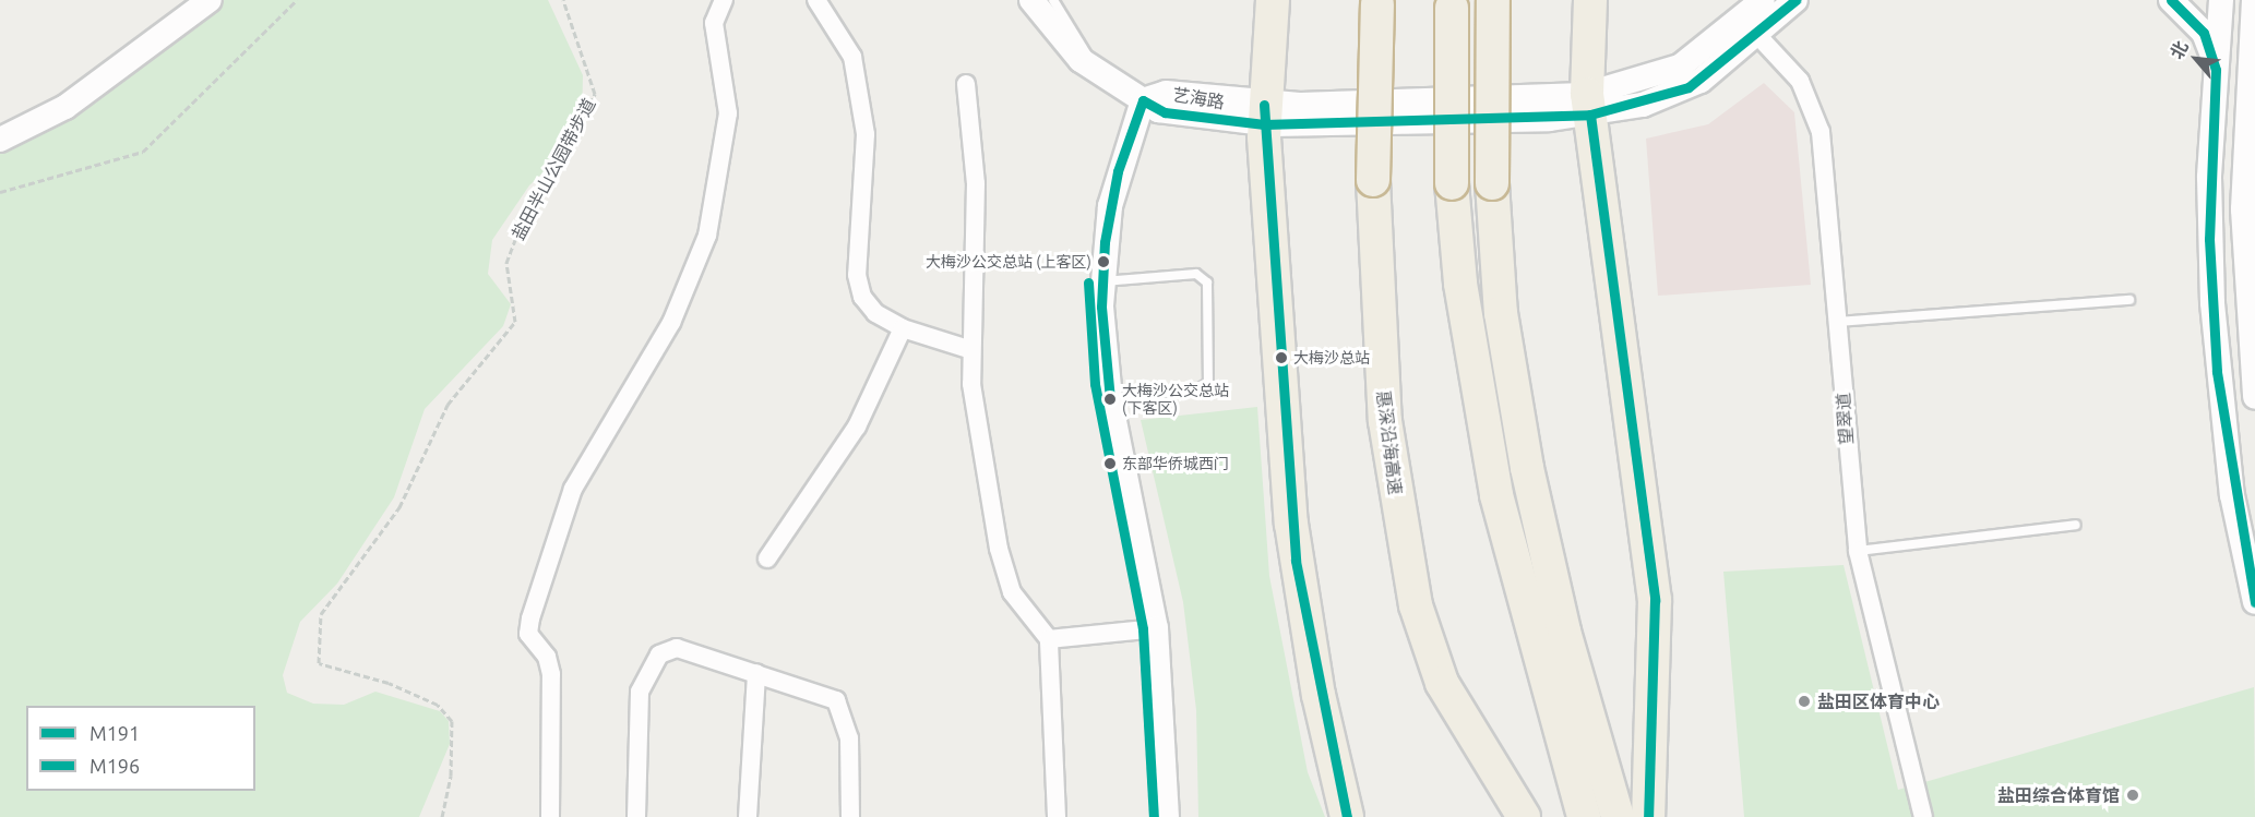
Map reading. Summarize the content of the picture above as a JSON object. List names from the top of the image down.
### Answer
{
  "streets": {
    "highway": ["惠深沿海高速"],
    "street": ["艺海路", "望翠道"],
    "path": ["盐田半山公园带步道"]
  },
  "crossings": [
    ["艺海路", "望翠道"]
  ],
  "places": [
    "大梅沙公交总站 (上客区)",
    "大梅沙总站",
    "大梅沙公交总站 (下客区)",
    "东部华侨城西门",
    "盐田区体育中心",
    "盐田综合体育馆"
  ],
  "lines": ["transit line M191", "transit line M196"],
  "legend": ["M191", "M196"],
  "north": "top left"
}
